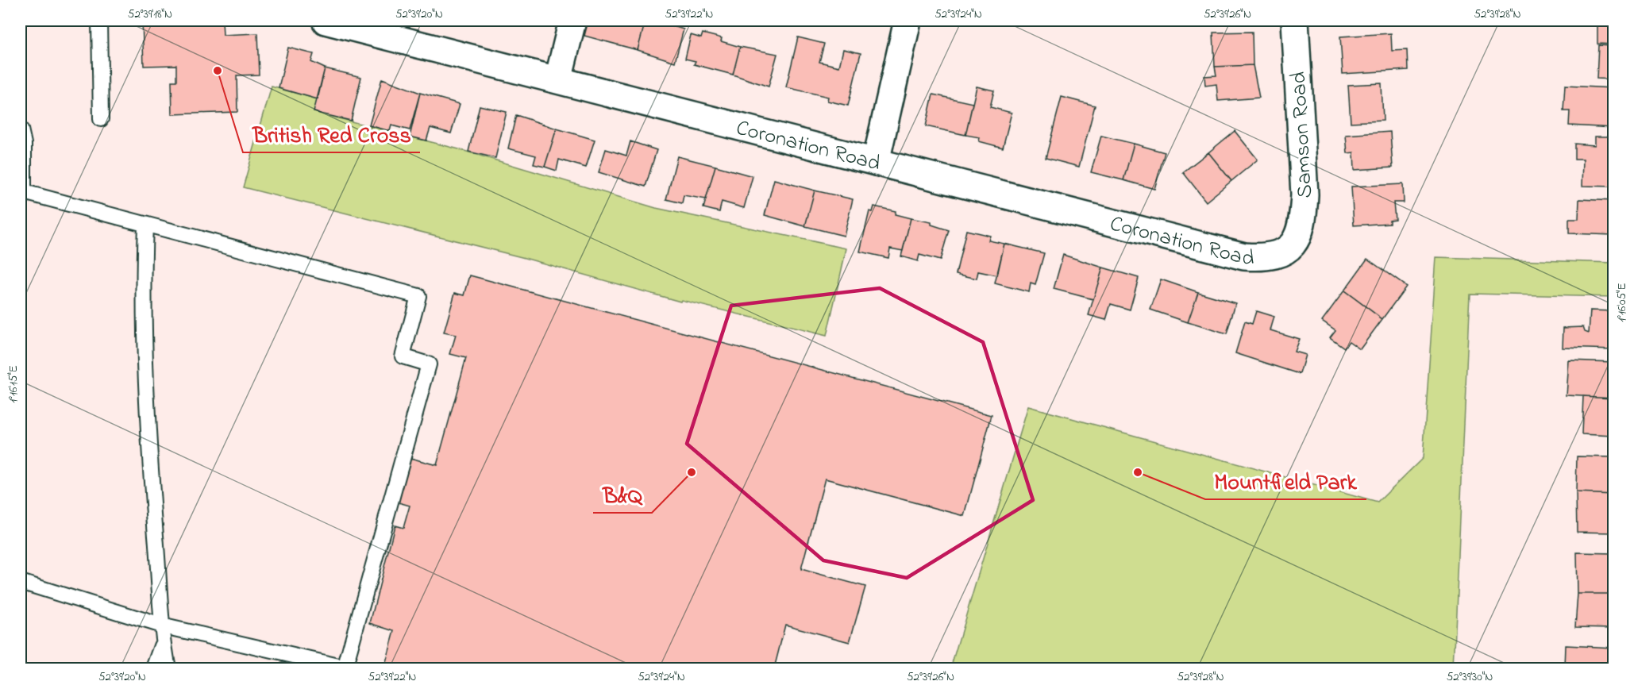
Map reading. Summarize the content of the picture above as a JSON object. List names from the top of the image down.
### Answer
{
  "streets": {
    "street": ["Samson Road", "Coronation Road"]
  },
  "crossings": [
    ["Samson Road", "Coronation Road"]
  ],
  "places": ["British Red Cross", "B&Q", "Mountfield Park"],
  "coordinates": [
    "52°39'18\"N",
    "52°39'20\"N",
    "52°39'22\"N",
    "52°39'24\"N",
    "52°39'26\"N",
    "52°39'28\"N",
    "1°16'05\"E",
    "1°16'15\"E",
    "52°39'30\"N"
  ]
}
